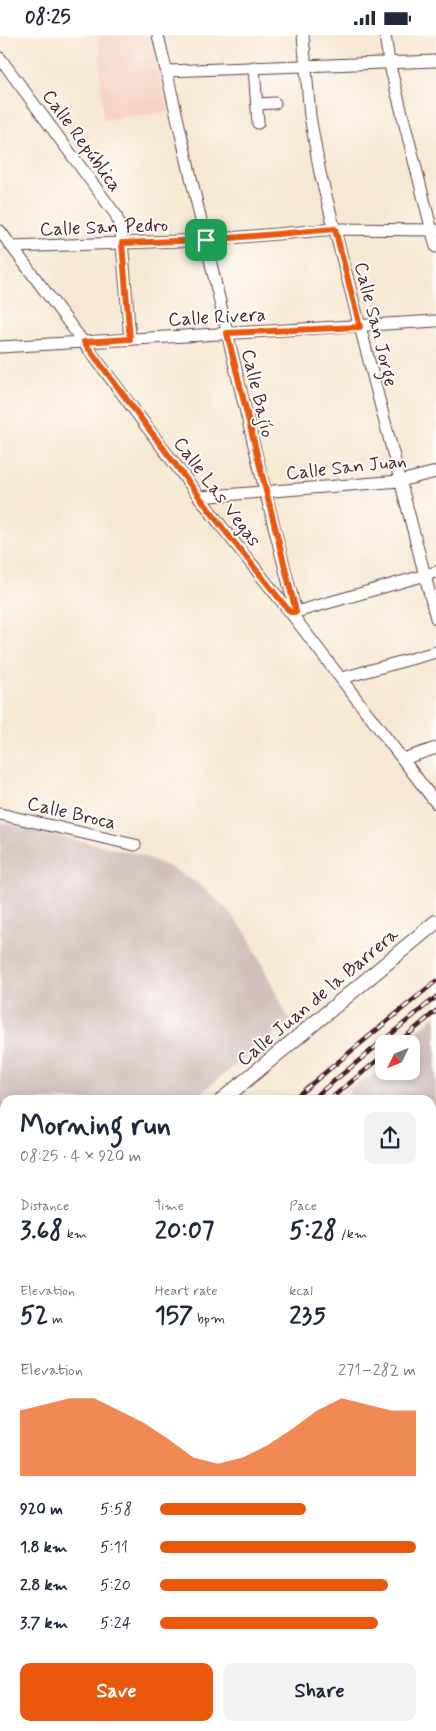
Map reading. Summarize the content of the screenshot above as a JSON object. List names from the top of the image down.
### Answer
{
  "streets": {
    "main road": ["Calle Juan de la Barrera"],
    "street": [
      "Calle República",
      "Calle San Pedro",
      "Calle Rivera",
      "Calle San Jorge",
      "Calle Bajío",
      "Calle San Juan",
      "Calle Las Vegas",
      "Calle Broca"
    ]
  },
  "crossings": [
    ["Calle República", "Calle San Pedro"],
    ["Calle República", "Calle Rivera"],
    ["Calle San Pedro", "Calle San Jorge"],
    ["Calle San Pedro", "Calle Bajío"],
    ["Calle San Pedro", "Calle Las Vegas"],
    ["Calle Rivera", "Calle San Jorge"],
    ["Calle Rivera", "Calle Bajío"],
    ["Calle Rivera", "Calle Las Vegas"],
    ["Calle San Jorge", "Calle San Juan"],
    ["Calle Bajío", "Calle San Juan"],
    ["Calle Bajío", "Calle Las Vegas"],
    ["Calle San Juan", "Calle Las Vegas"]
  ],
  "north": "bottom left",
  "page": {
    "status": "08:25",
    "heading": ["Morning run", "08:25 · 4 × 920 m"],
    "stats": [
      ["Distance", "3.68 km"],
      ["Time", "20:07"],
      ["Pace", "5:28 /km"],
      ["Elevation", "52 m"],
      ["Heart rate", "157 bpm"],
      ["kcal", "235"]
    ],
    "chart": ["Elevation", "271–282 m"],
    "list": [
      {
        "name": "920 m",
        "note": "5:58"
      },
      {
        "name": "1.8 km",
        "note": "5:11"
      },
      {
        "name": "2.8 km",
        "note": "5:20"
      },
      {
        "name": "3.7 km",
        "note": "5:24"
      }
    ],
    "buttons": ["Save", "Share"]
  }
}
